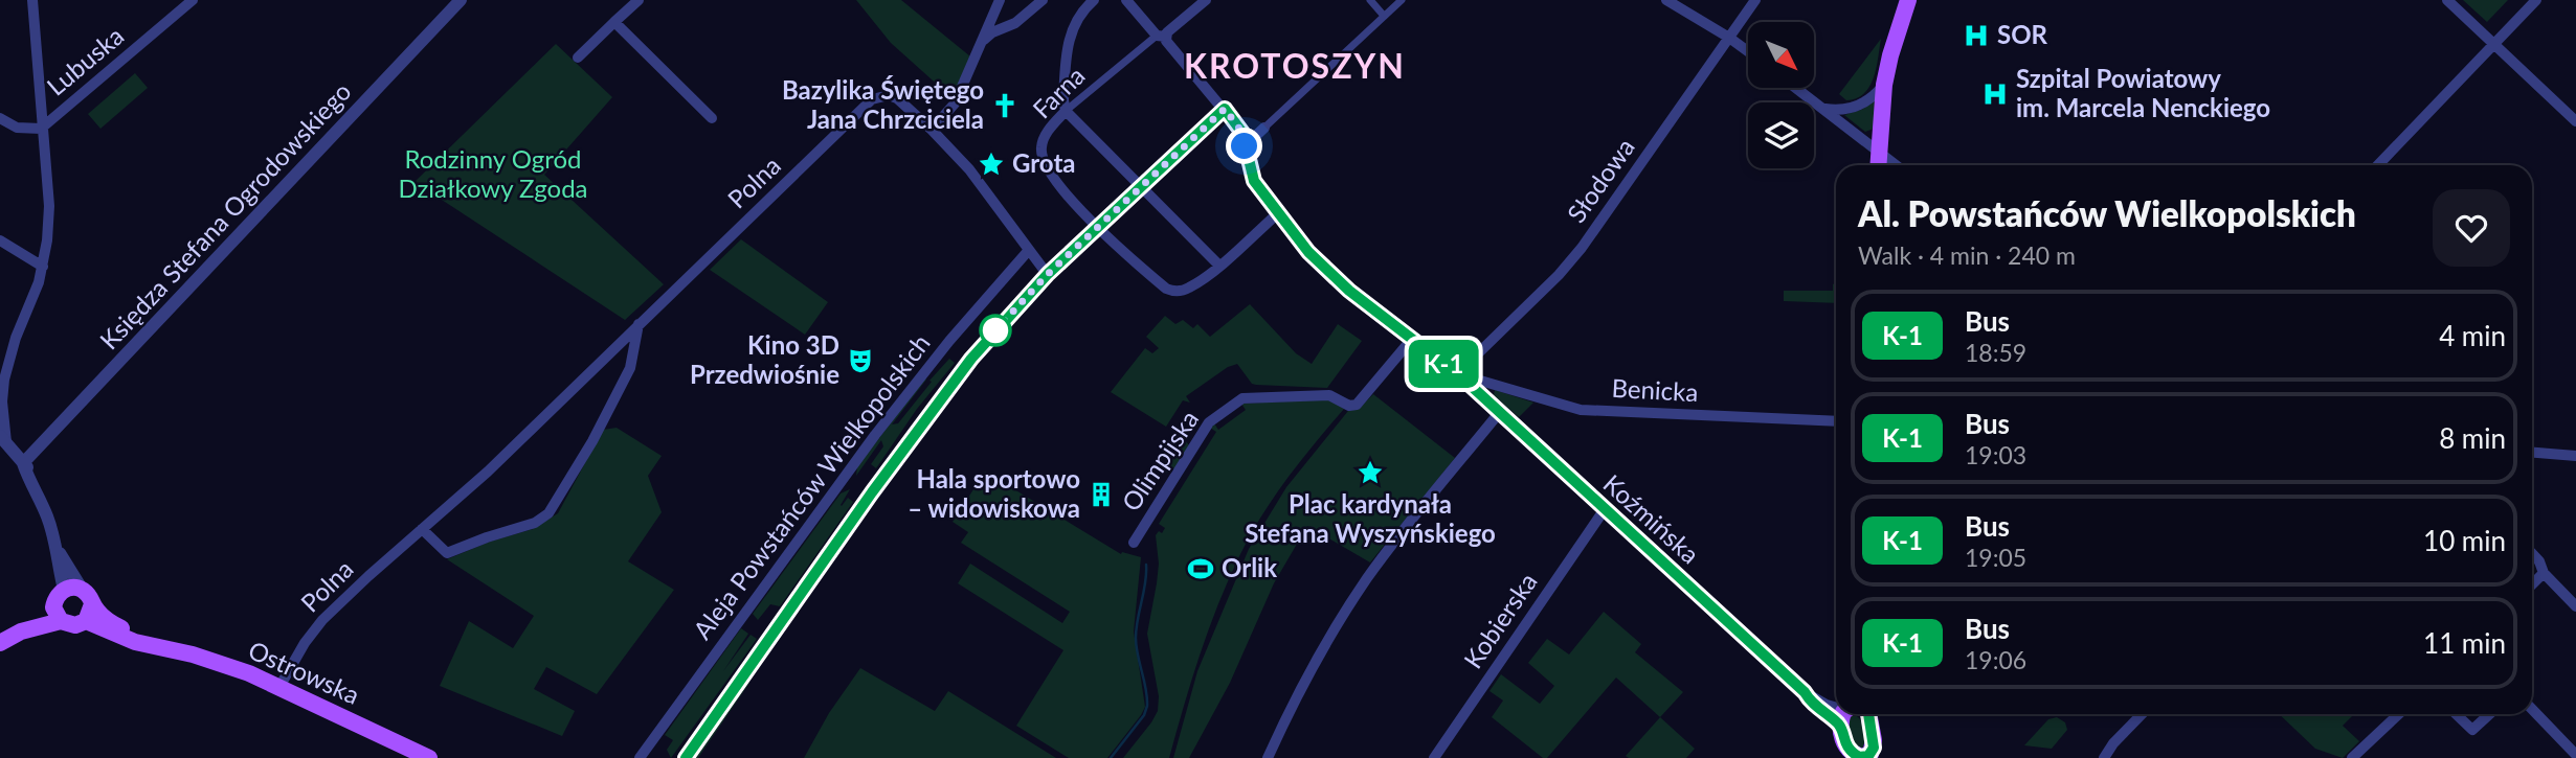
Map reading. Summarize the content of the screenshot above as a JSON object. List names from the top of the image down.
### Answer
{
  "streets": {
    "main road": ["Ostrowska"],
    "street": [
      "Lubuska",
      "Farna",
      "Słodowa",
      "Polna",
      "Księdza Stefana Ogrodowskiego",
      "Benicka",
      "Olimpijska",
      "Aleja Powstańców Wielkopolskich",
      "Koźmińska",
      "Kobierska"
    ]
  },
  "crossings": [
    ["Farna", "Aleja Powstańców Wielkopolskich"],
    ["Farna", "Koźmińska"],
    ["Słodowa", "Benicka"],
    ["Słodowa", "Koźmińska"],
    ["Polna", "Aleja Powstańców Wielkopolskich"],
    ["Polna", "Ostrowska"],
    ["Benicka", "Koźmińska"],
    ["Olimpijska", "Koźmińska"],
    ["Aleja Powstańców Wielkopolskich", "Koźmińska"],
    ["Koźmińska", "Kobierska"]
  ],
  "districts": ["KROTOSZYN"],
  "parks": ["Rodzinny Ogród Działkowy Zgoda"],
  "places": {
    "hospital": ["SOR", "Szpital Powiatowy im. Marcela Nenckiego"],
    "church": ["Bazylika Świętego Jana Chrzciciela"],
    "place": ["Grota", "Plac kardynała Stefana Wyszyńskiego"],
    "theatre": ["Kino 3D Przedwiośnie"],
    "building": ["Hala sportowo – widowiskowa"],
    "sports": ["Orlik"]
  },
  "lines": ["bus line K-1"],
  "north": "bottom right",
  "page": {
    "on_map": "K-1",
    "heading": ["Al. Powstańców Wielkopolskich", "Walk · 4 min · 240 m"],
    "list": [
      {
        "mark": "K-1",
        "name": "Bus",
        "note": "18:59",
        "value": "4 min"
      },
      {
        "mark": "K-1",
        "name": "Bus",
        "note": "19:03",
        "value": "8 min"
      },
      {
        "mark": "K-1",
        "name": "Bus",
        "note": "19:05",
        "value": "10 min"
      },
      {
        "mark": "K-1",
        "name": "Bus",
        "note": "19:06",
        "value": "11 min"
      }
    ]
  }
}
